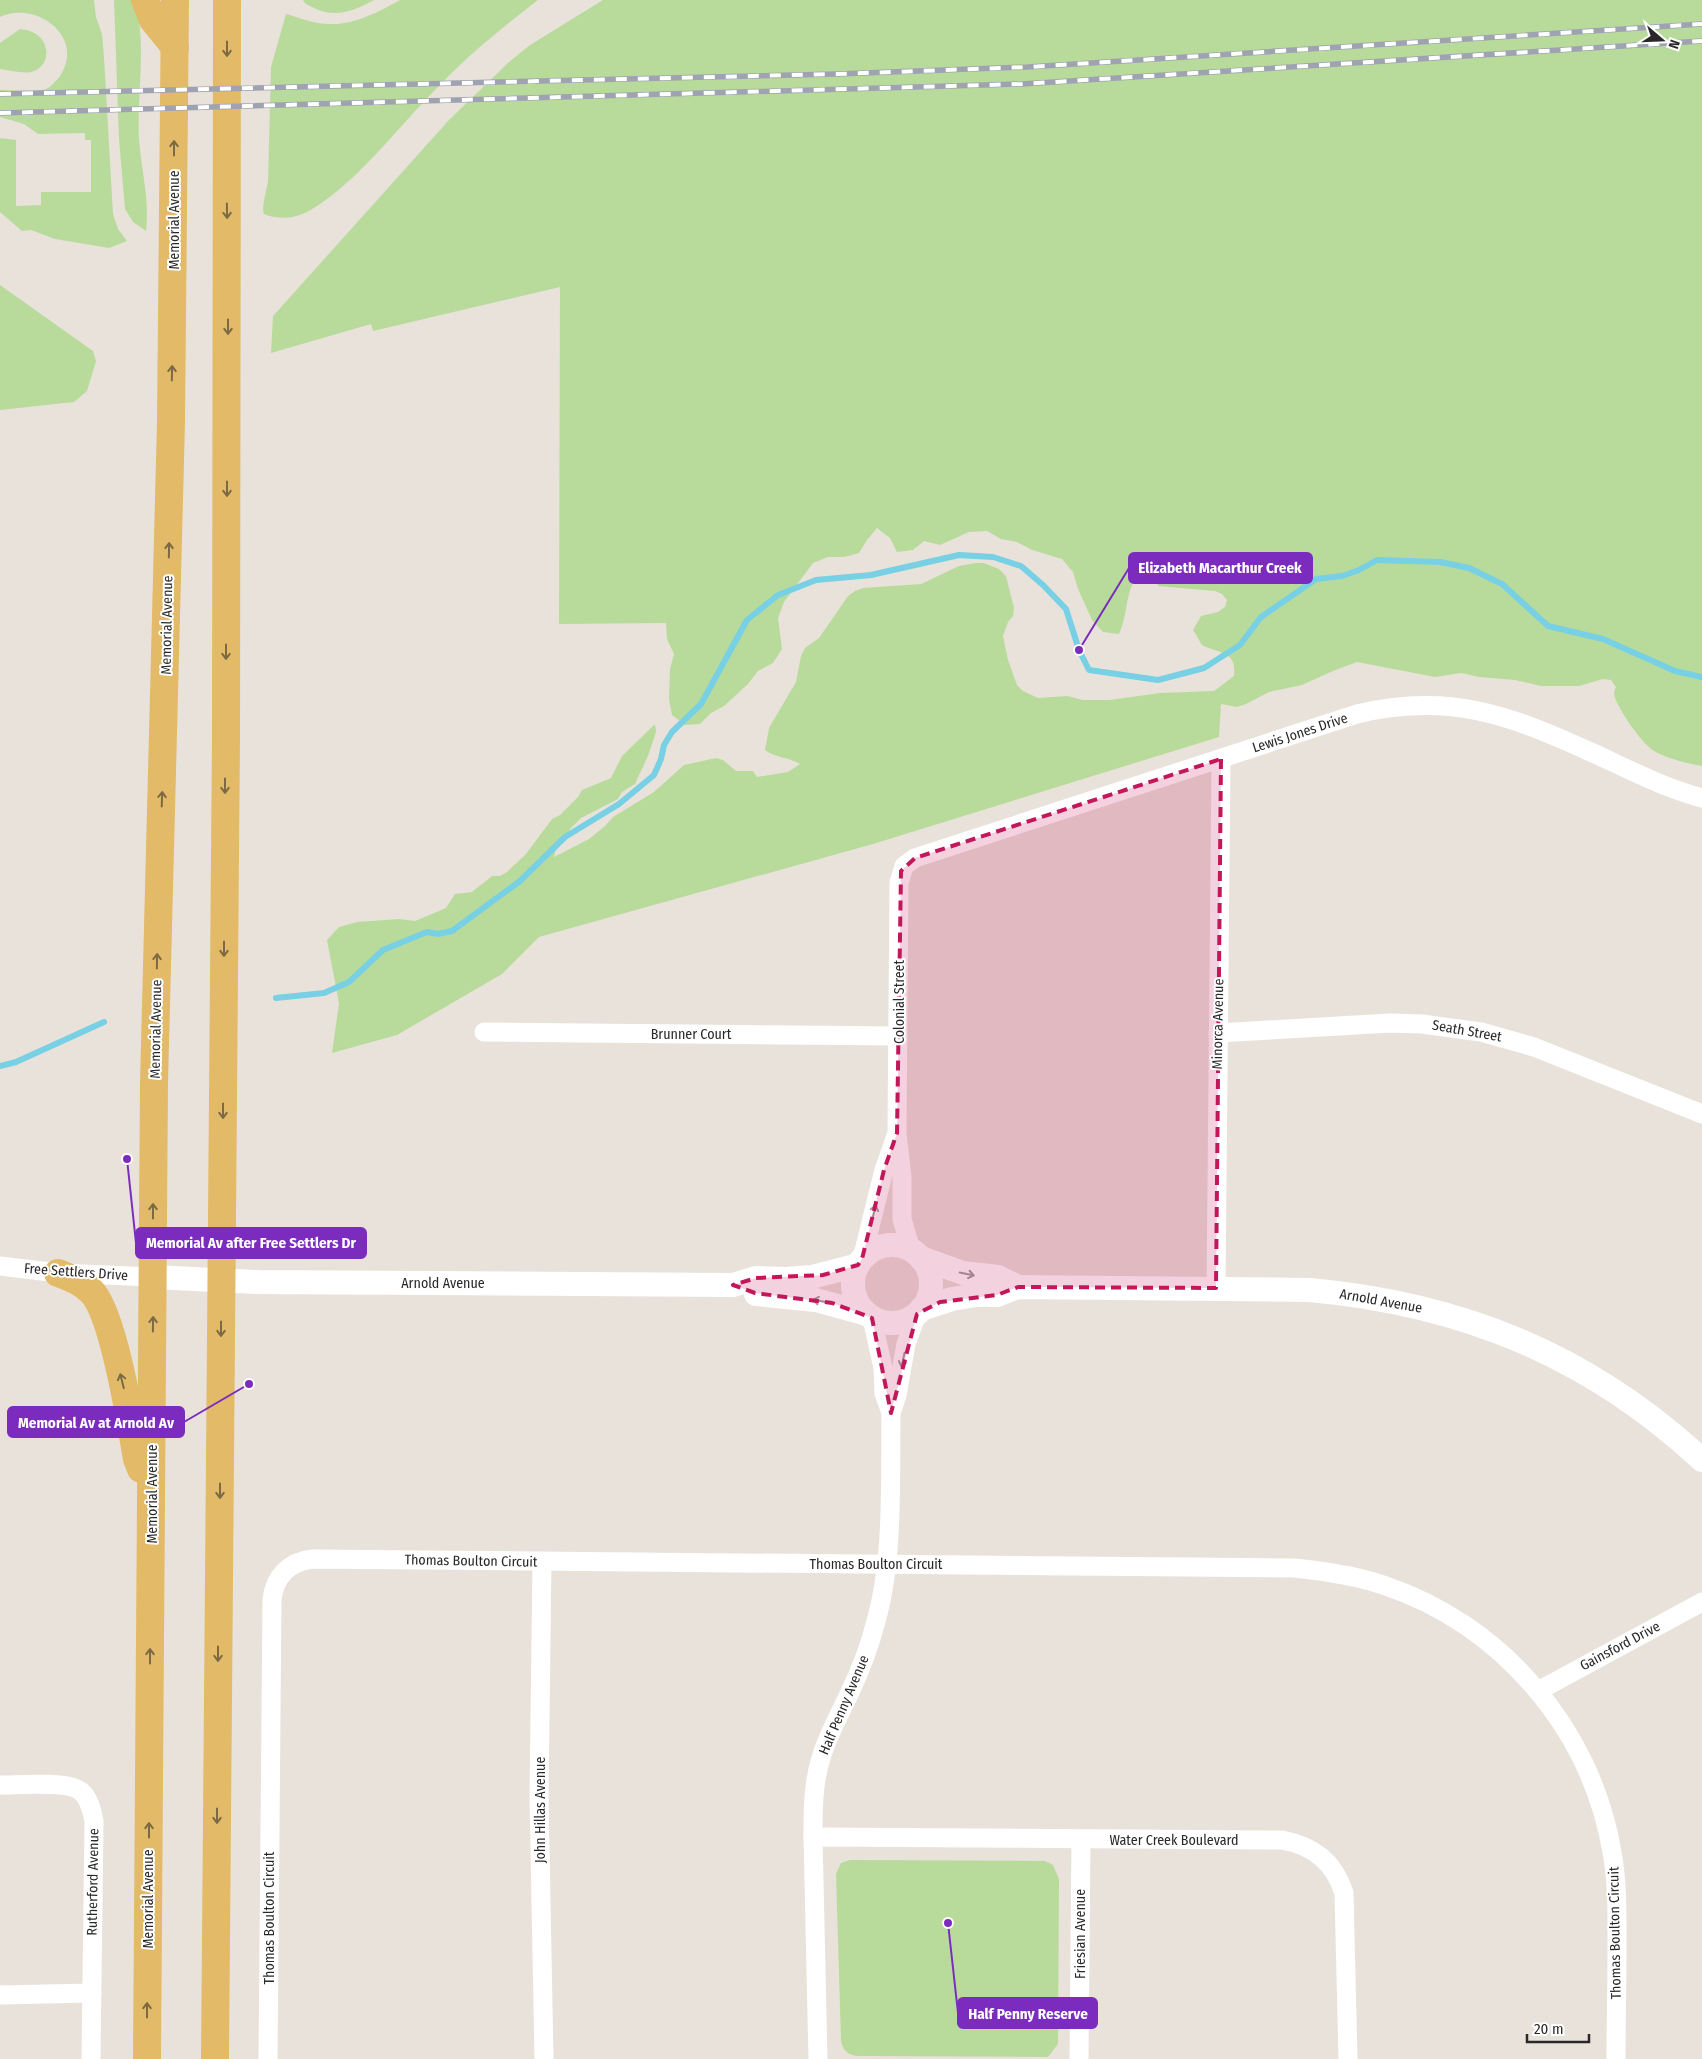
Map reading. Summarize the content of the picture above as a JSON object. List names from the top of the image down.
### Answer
{
  "streets": {
    "main road": ["Memorial Avenue"],
    "street": [
      "Lewis Jones Drive",
      "Colonial Street",
      "Minorca Avenue",
      "Seath Street",
      "Brunner Court",
      "Free Settlers Drive",
      "Arnold Avenue",
      "Thomas Boulton Circuit",
      "Gainsford Drive",
      "Half Penny Avenue",
      "John Hillas Avenue",
      "Water Creek Boulevard",
      "Rutherford Avenue",
      "Friesian Avenue"
    ]
  },
  "crossings": [
    ["Memorial Avenue", "Free Settlers Drive"],
    ["Memorial Avenue", "Arnold Avenue"],
    ["Lewis Jones Drive", "Colonial Street"],
    ["Lewis Jones Drive", "Minorca Avenue"],
    ["Colonial Street", "Brunner Court"],
    ["Colonial Street", "Arnold Avenue"],
    ["Colonial Street", "Half Penny Avenue"],
    ["Minorca Avenue", "Seath Street"],
    ["Minorca Avenue", "Arnold Avenue"],
    ["Free Settlers Drive", "Arnold Avenue"],
    ["Arnold Avenue", "Half Penny Avenue"],
    ["Thomas Boulton Circuit", "Gainsford Drive"],
    ["Thomas Boulton Circuit", "Half Penny Avenue"],
    ["Thomas Boulton Circuit", "John Hillas Avenue"],
    ["Half Penny Avenue", "Water Creek Boulevard"],
    ["Water Creek Boulevard", "Friesian Avenue"]
  ],
  "places": [
    "Elizabeth Macarthur Creek",
    "Memorial Av after Free Settlers Dr",
    "Memorial Av at Arnold Av",
    "Half Penny Reserve"
  ],
  "scale_bar": "20 m",
  "north": "right"
}
